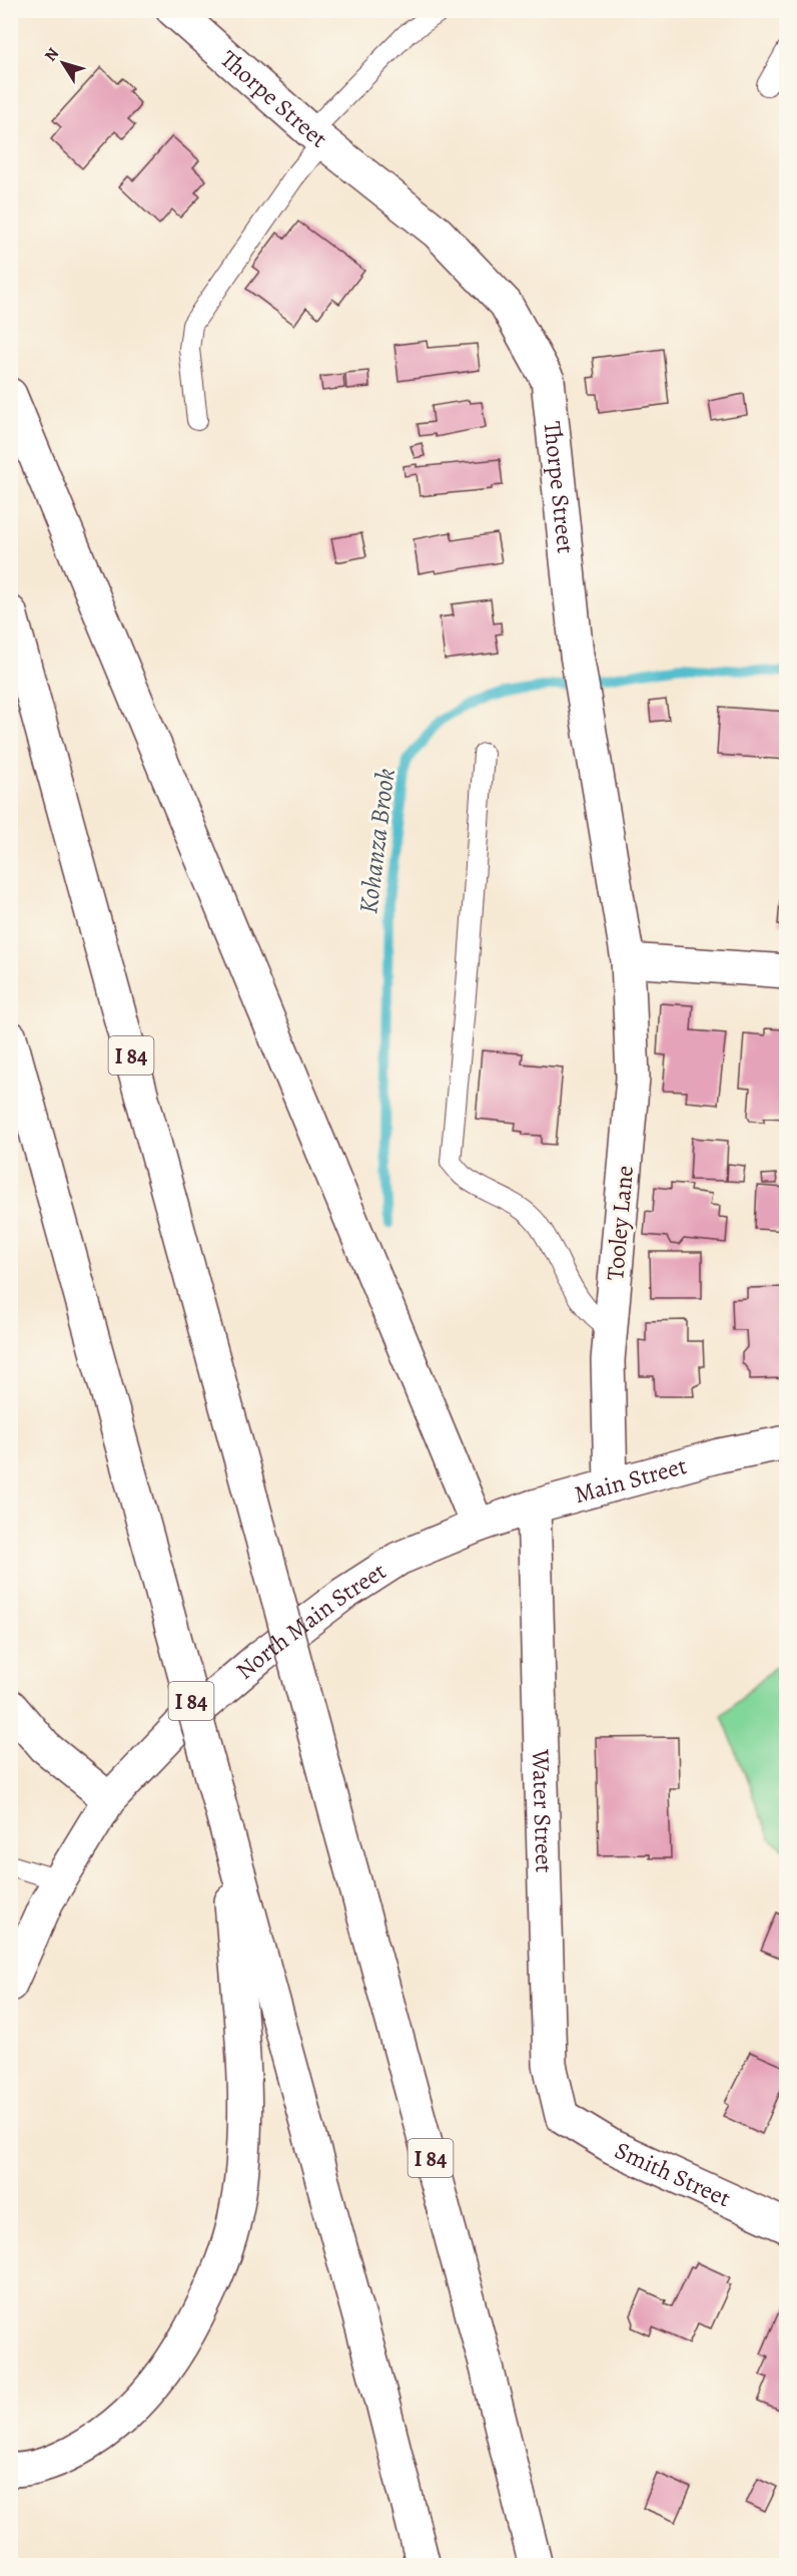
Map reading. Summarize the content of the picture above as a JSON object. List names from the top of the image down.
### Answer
{
  "streets": {
    "main road": [
      "Thorpe Street",
      "I 84",
      "Tooley Lane",
      "Main Street",
      "North Main Street",
      "Water Street",
      "Smith Street"
    ]
  },
  "crossings": [
    ["Thorpe Street", "Tooley Lane"],
    ["Tooley Lane", "Main Street"],
    ["Main Street", "North Main Street"],
    ["Main Street", "Water Street"],
    ["Water Street", "Smith Street"]
  ],
  "water": ["Kohanza Brook"],
  "north": "top left"
}
